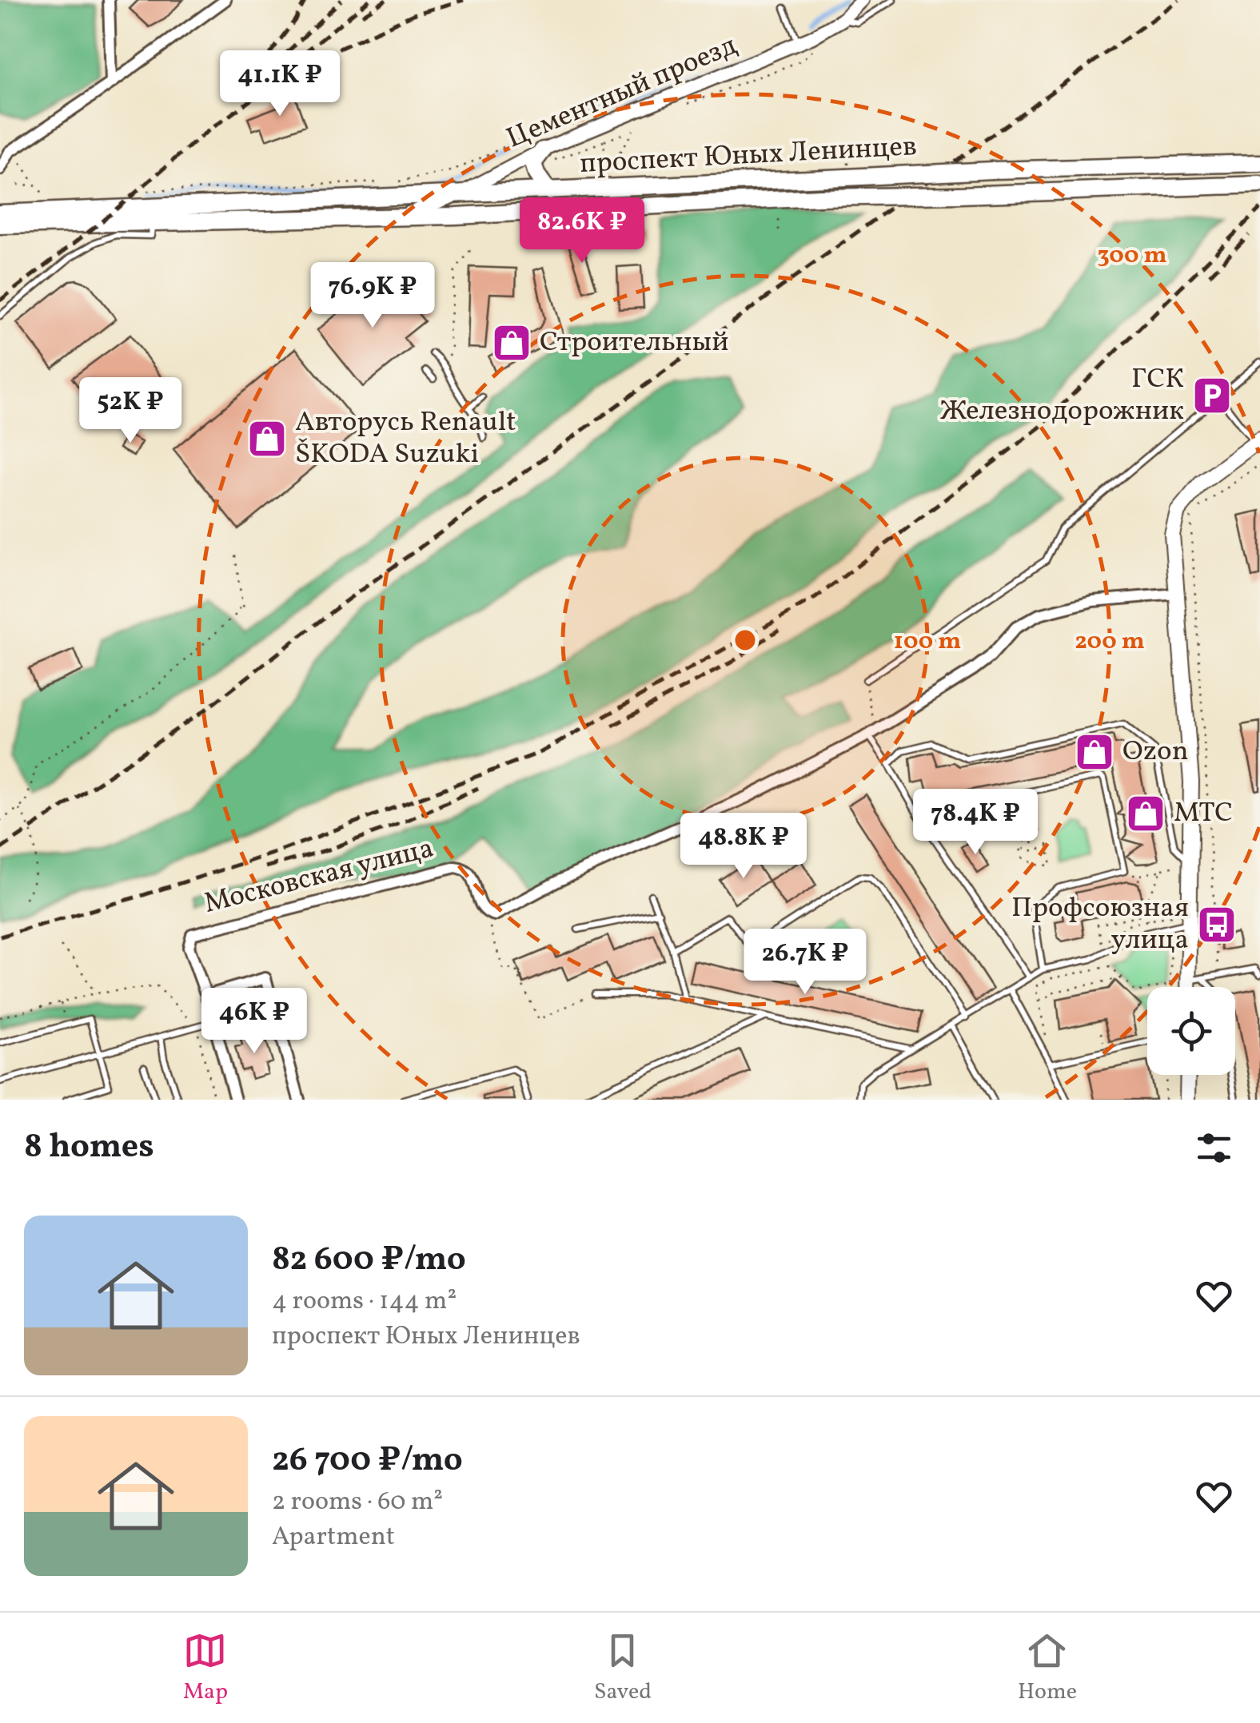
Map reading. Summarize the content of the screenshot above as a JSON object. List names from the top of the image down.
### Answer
{
  "streets": {
    "main road": ["проспект Юных Ленинцев"],
    "street": ["Цементный проезд", "Московская улица"]
  },
  "crossings": [
    ["Цементный проезд", "проспект Юных Ленинцев"]
  ],
  "places": {
    "shop": [
      "Строительный",
      "Авторусь Renault ŠKODA Suzuki",
      "Ozon",
      "МТС"
    ],
    "parking": ["ГСК Железнодорожник"],
    "bus stop": ["Профсоюзная улица"]
  },
  "page": {
    "price": [
      "41.1K ₽",
      "82.6K ₽",
      "76.9K ₽",
      "52K ₽",
      "78.4K ₽",
      "48.8K ₽",
      "26.7K ₽",
      "46K ₽"
    ],
    "heading": "8 homes",
    "list": [
      {
        "name": "82 600 ₽/mo",
        "note": "4 rooms · 144 m² · проспект Юных Ленинцев"
      },
      {
        "name": "26 700 ₽/mo",
        "note": "2 rooms · 60 m² · Apartment"
      }
    ],
    "tabs": ["Map", "Saved", "Home"]
  },
  "rings": ["300 m", "100 m", "200 m"]
}
